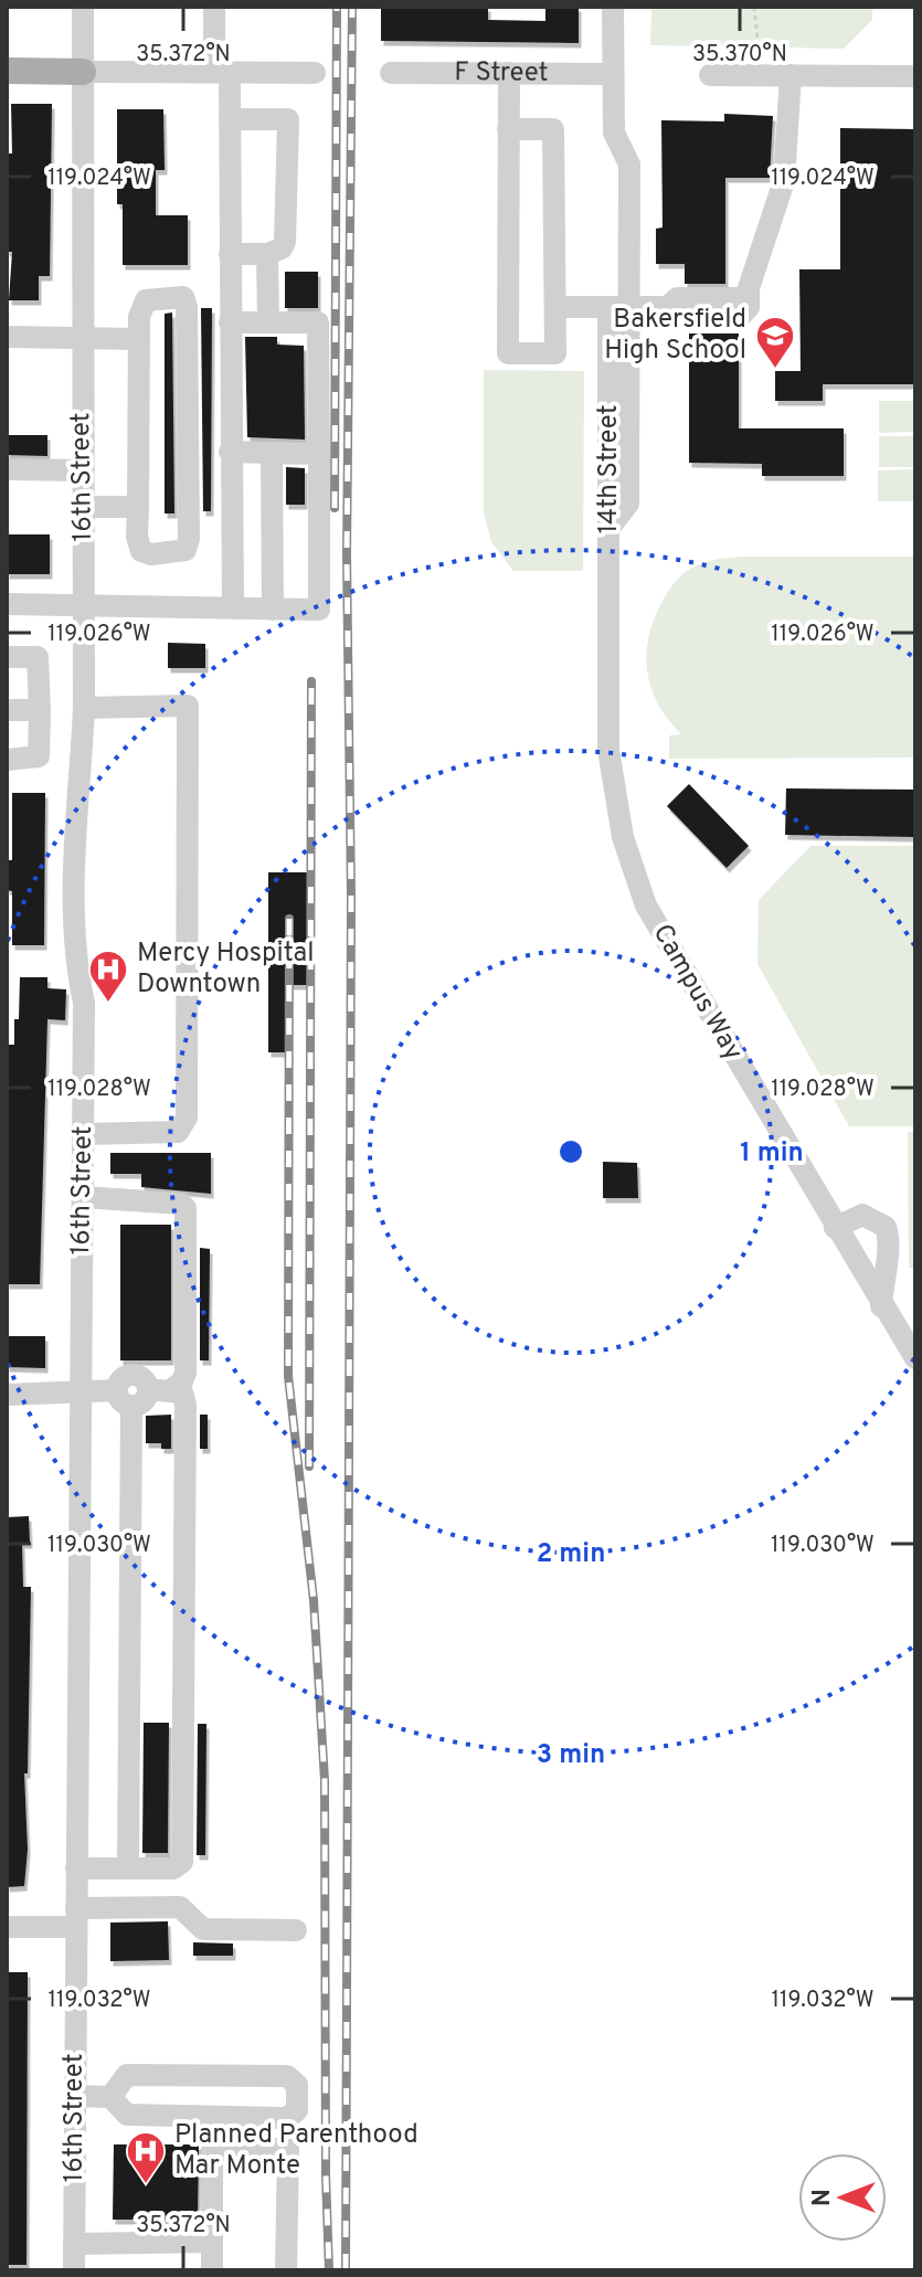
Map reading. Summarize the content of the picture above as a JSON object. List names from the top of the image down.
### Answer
{
  "streets": {
    "street": [
      "F Street",
      "14th Street",
      "16th Street",
      "Campus Way"
    ]
  },
  "crossings": [
    ["14th Street", "Campus Way"]
  ],
  "places": {
    "school or university": ["Bakersfield High School"],
    "hospital": ["Mercy Hospital Downtown", "Planned Parenthood Mar Monte"]
  },
  "north": "left",
  "coordinates": [
    "35.372°N",
    "35.370°N",
    "119.024°W",
    "119.026°W",
    "119.028°W",
    "119.030°W",
    "119.032°W"
  ],
  "rings": ["1 min", "2 min", "3 min"]
}
